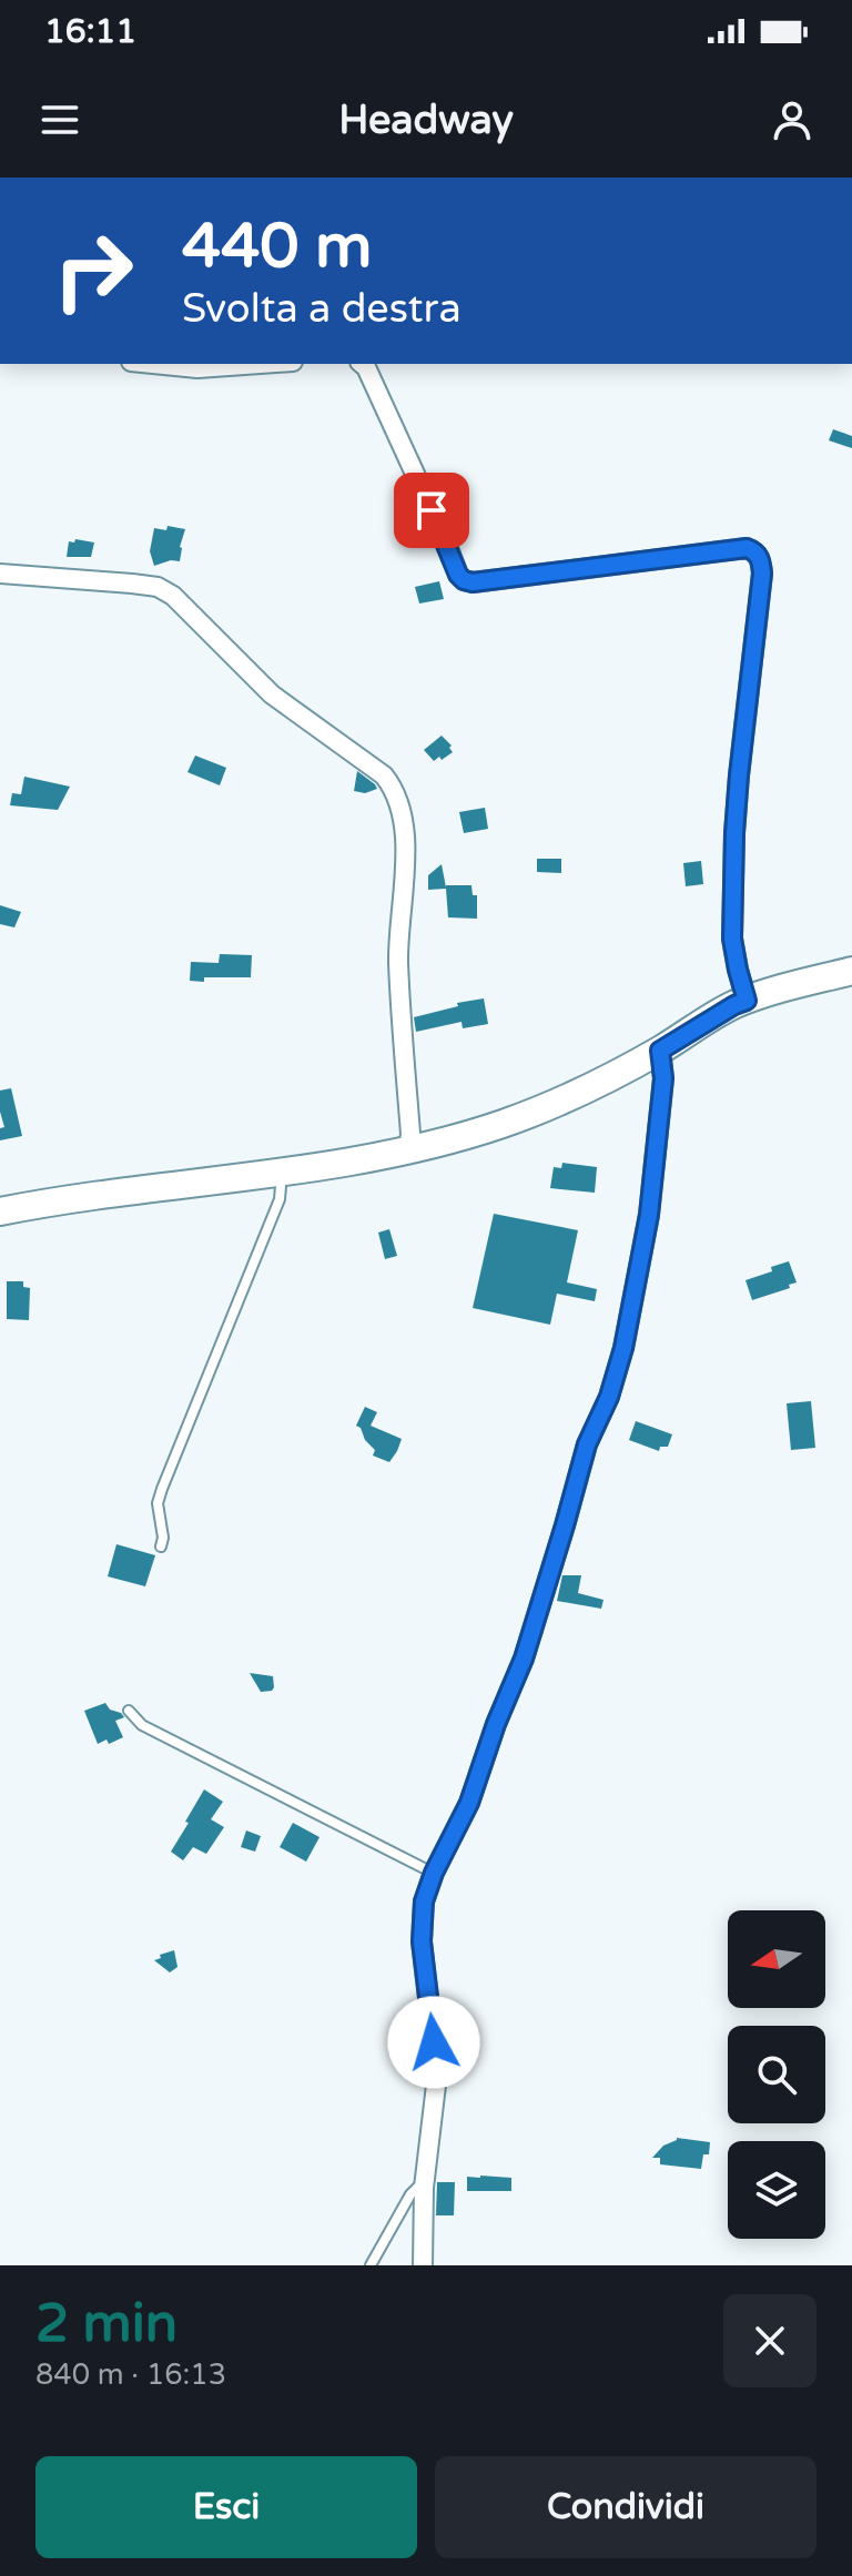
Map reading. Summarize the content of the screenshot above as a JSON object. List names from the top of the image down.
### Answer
{
  "north": "left",
  "page": {
    "status": "16:11",
    "header": "Headway",
    "turn": ["440 m", "Svolta a destra"],
    "heading": ["2 min", "840 m · 16:13"],
    "buttons": ["Esci", "Condividi"]
  }
}
